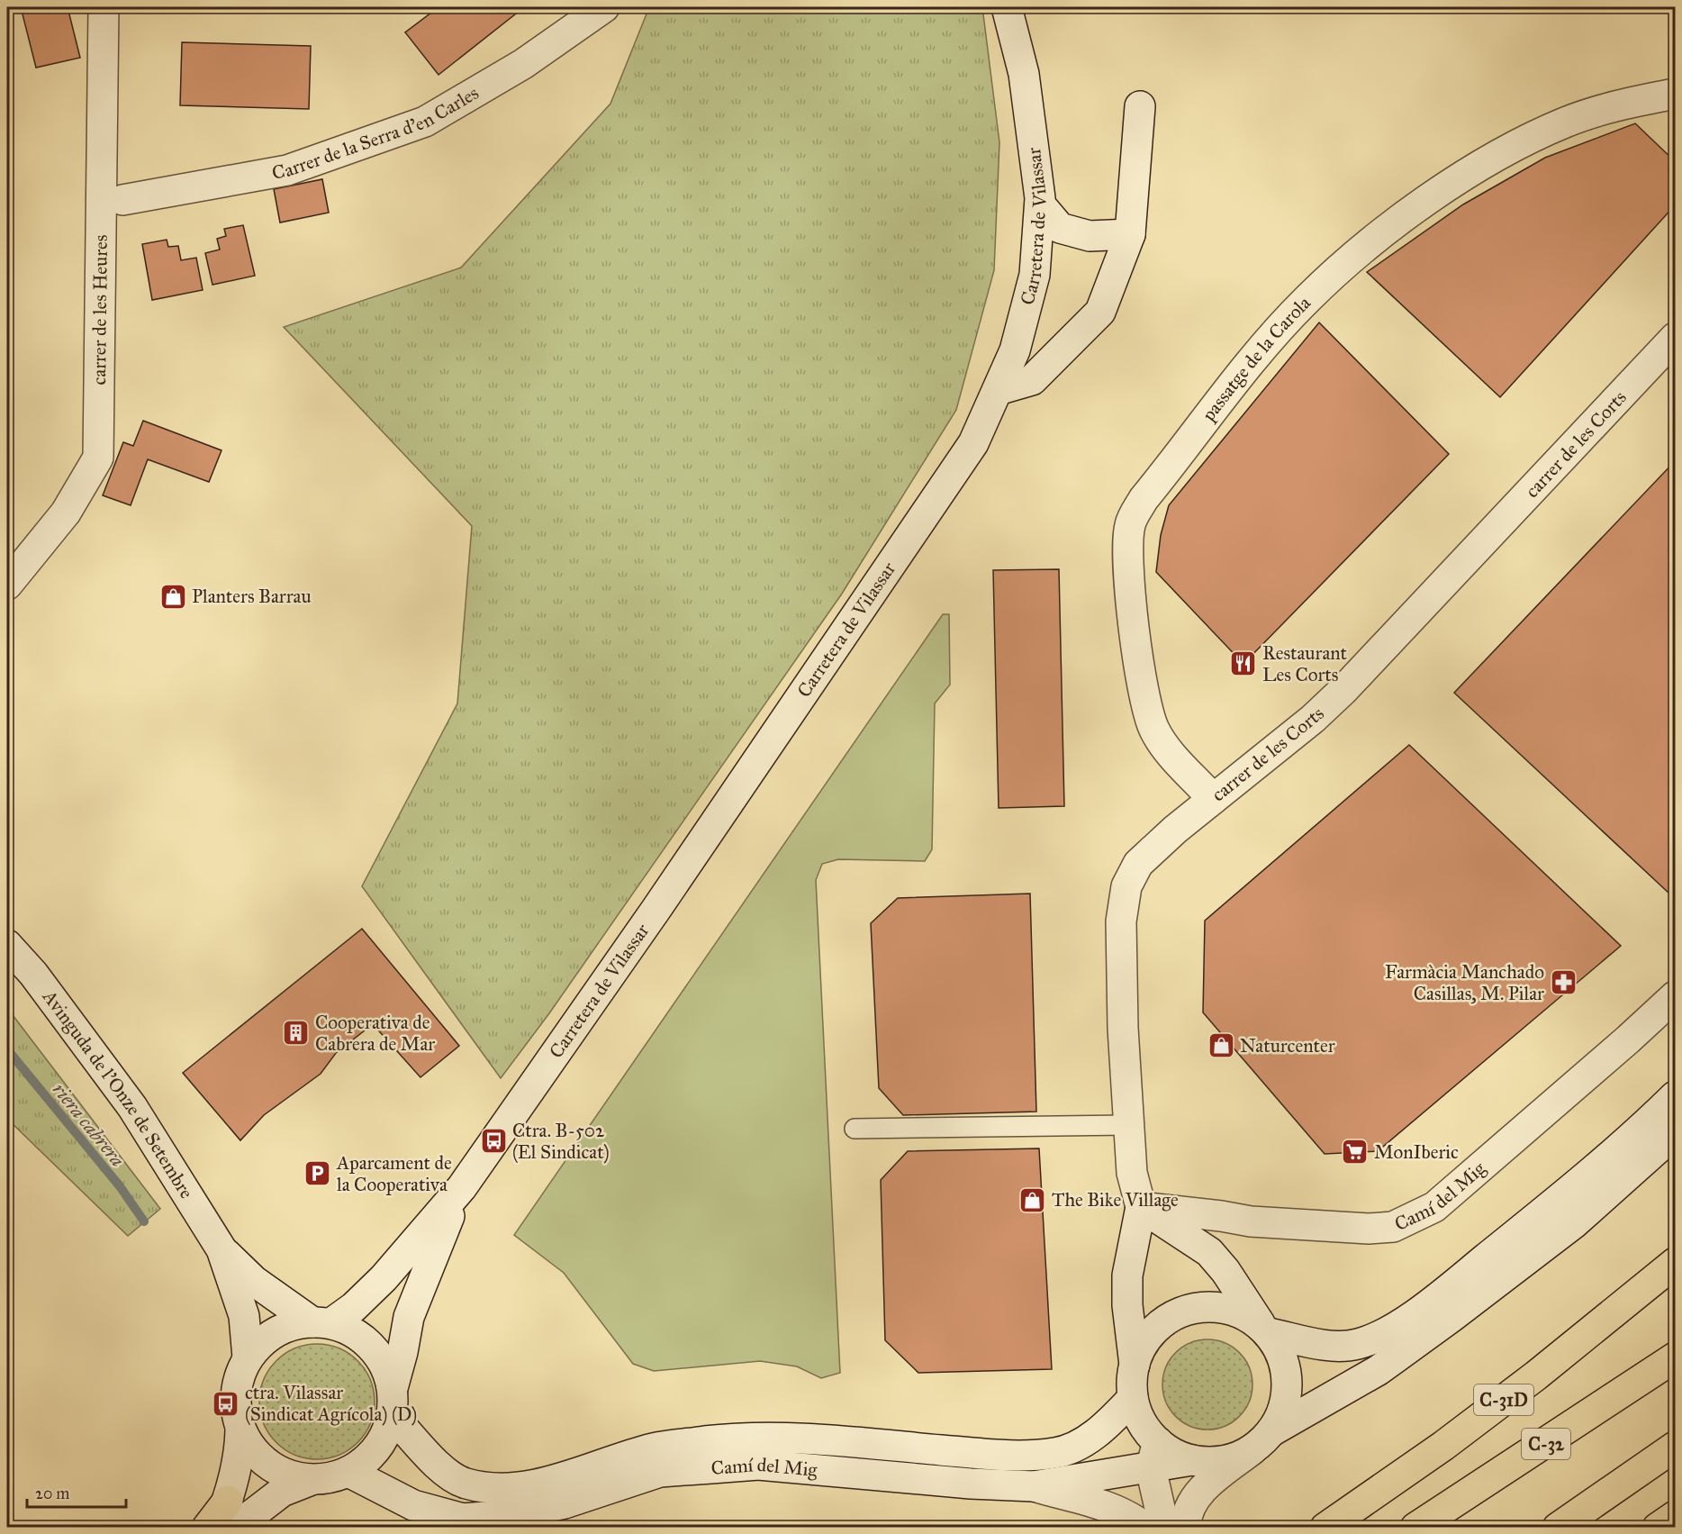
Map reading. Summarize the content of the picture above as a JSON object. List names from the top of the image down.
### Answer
{
  "streets": {
    "highway": ["C-31D", "C-32"],
    "street": [
      "Carrer de la Serra d'en Carles",
      "Carretera de Vilassar",
      "carrer de les Heures",
      "passatge de la Carola",
      "carrer de les Corts",
      "Avinguda de l'Onze de Setembre",
      "Camí del Mig"
    ]
  },
  "crossings": [
    ["passatge de la Carola", "carrer de les Corts"],
    ["carrer de les Corts", "Camí del Mig"],
    ["Avinguda de l'Onze de Setembre", "Camí del Mig"]
  ],
  "water": ["riera cabrera"],
  "places": {
    "shop": ["Planters Barrau", "Naturcenter", "The Bike Village"],
    "restaurant": ["Restaurant Les Corts"],
    "pharmacy": ["Farmàcia Manchado Casillas, M. Pilar"],
    "building": ["Cooperativa de Cabrera de Mar"],
    "bus stop": ["Ctra. B-502 (El Sindicat)", "ctra. Vilassar (Sindicat Agrícola) (D)"],
    "supermarket": ["MonIberic"],
    "parking": ["Aparcament de la Cooperativa"]
  },
  "scale_bar": "20 m"
}
